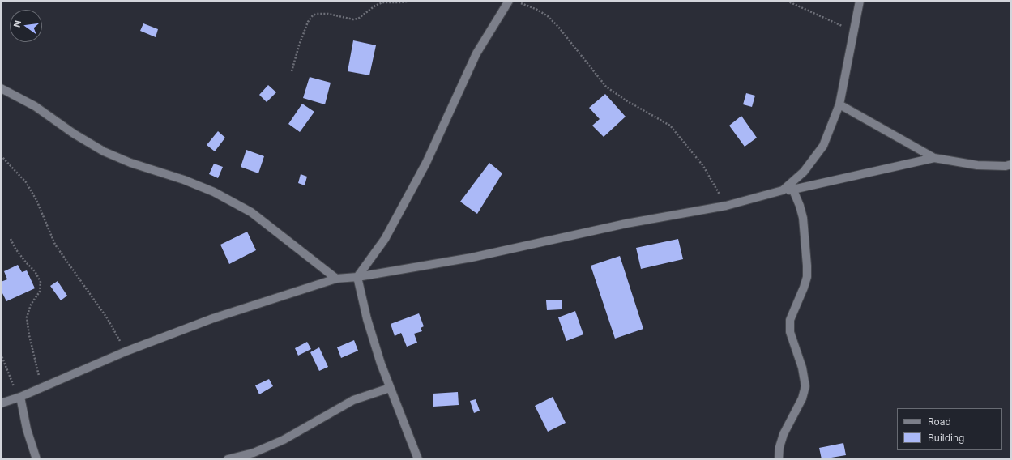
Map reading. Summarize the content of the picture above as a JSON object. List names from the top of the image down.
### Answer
{
  "legend": ["Road", "Building"],
  "north": "left"
}
